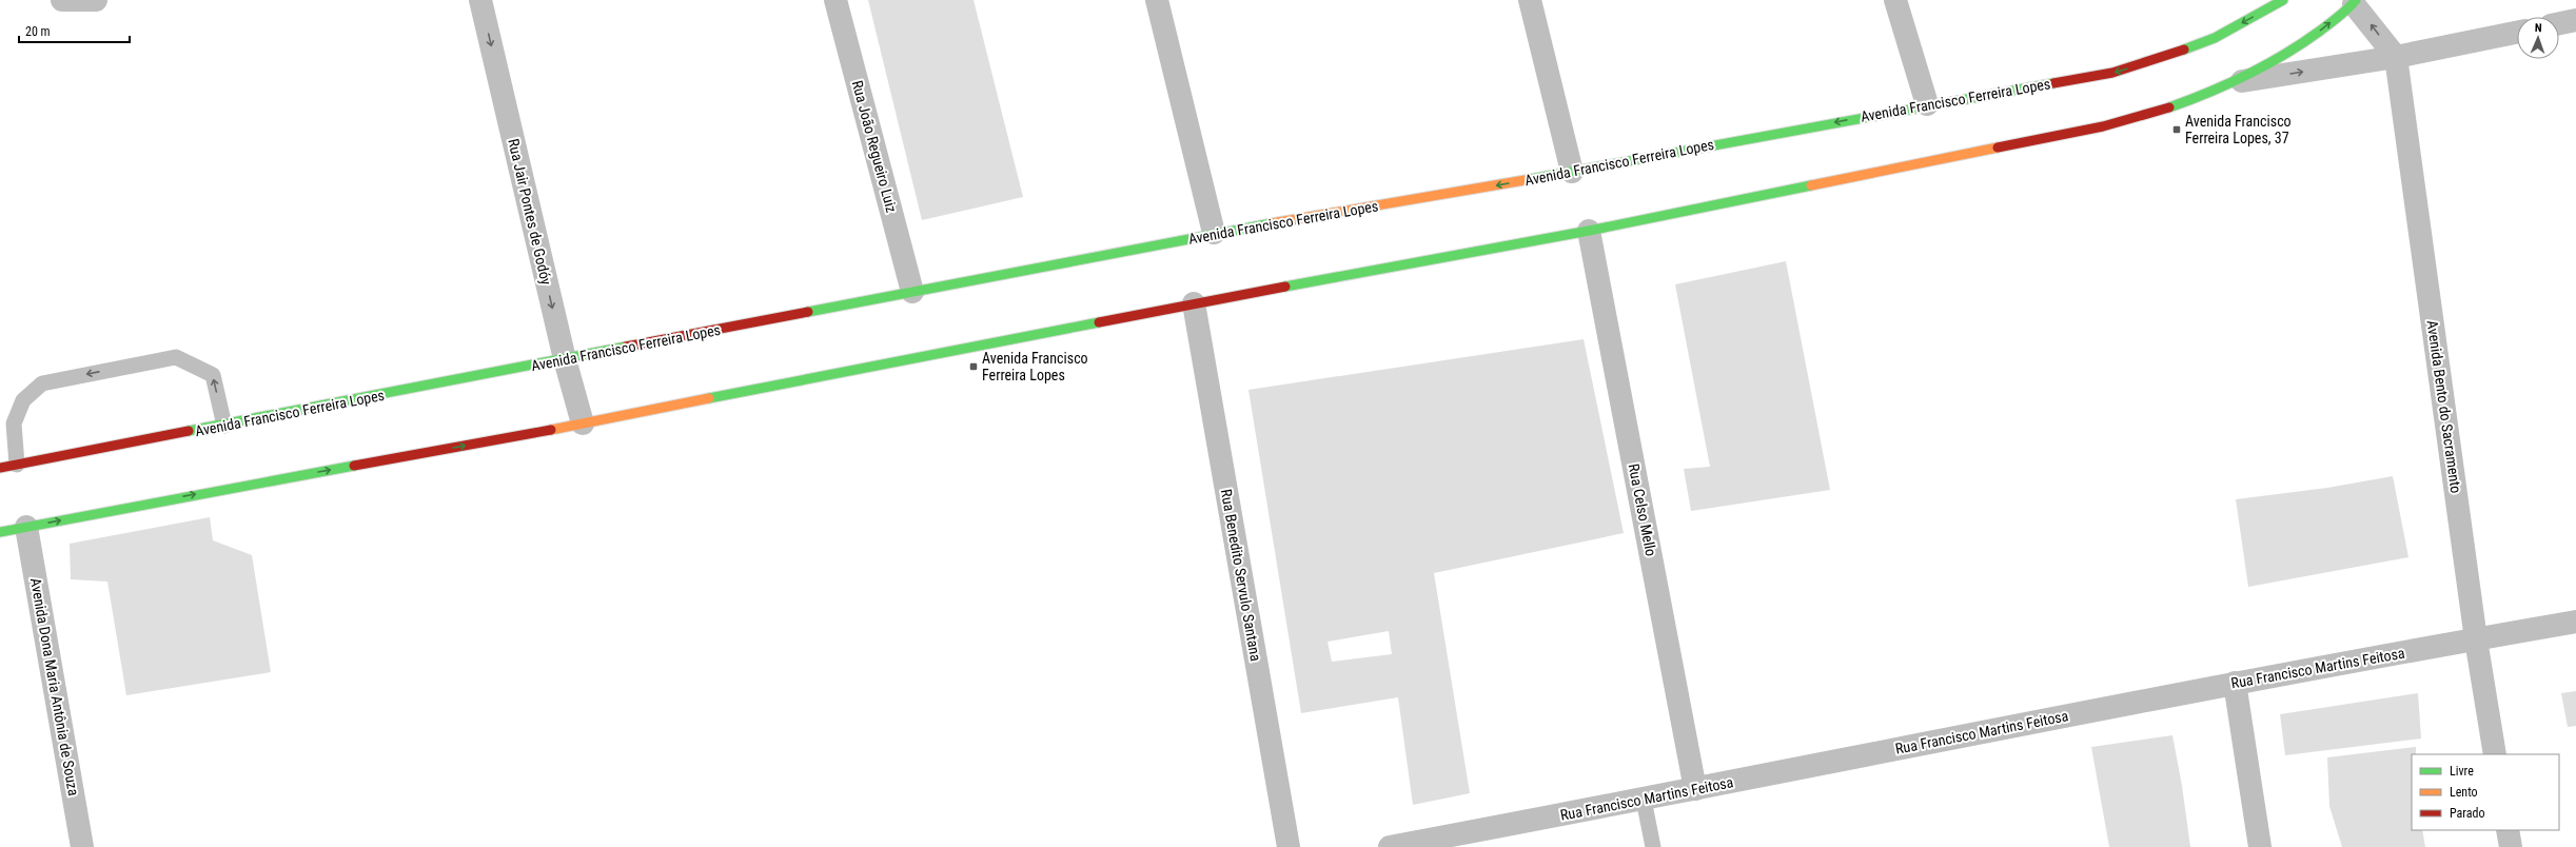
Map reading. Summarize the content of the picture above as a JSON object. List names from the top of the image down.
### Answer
{
  "streets": {
    "main road": ["Avenida Francisco Ferreira Lopes"],
    "street": [
      "Rua João Regueiro Luiz",
      "Rua Jair Pontes de Godóy",
      "Avenida Bento do Sacramento",
      "Rua Celso Mello",
      "Rua Benedito Servulo Santana",
      "Rua Francisco Martins Feitosa",
      "Avenida Dona Maria Antônia de Souza"
    ]
  },
  "crossings": [
    ["Avenida Francisco Ferreira Lopes", "Rua João Regueiro Luiz"],
    ["Avenida Francisco Ferreira Lopes", "Rua Jair Pontes de Godóy"],
    ["Avenida Bento do Sacramento", "Rua Francisco Martins Feitosa"],
    ["Rua Celso Mello", "Rua Francisco Martins Feitosa"]
  ],
  "one_way": ["Rua Jair Pontes de Godóy"],
  "places": {
    "transit": ["Avenida Francisco Ferreira Lopes, 37", "Avenida Francisco Ferreira Lopes"]
  },
  "legend": ["Livre", "Lento", "Parado"],
  "scale_bar": "20 m",
  "north": "top"
}
